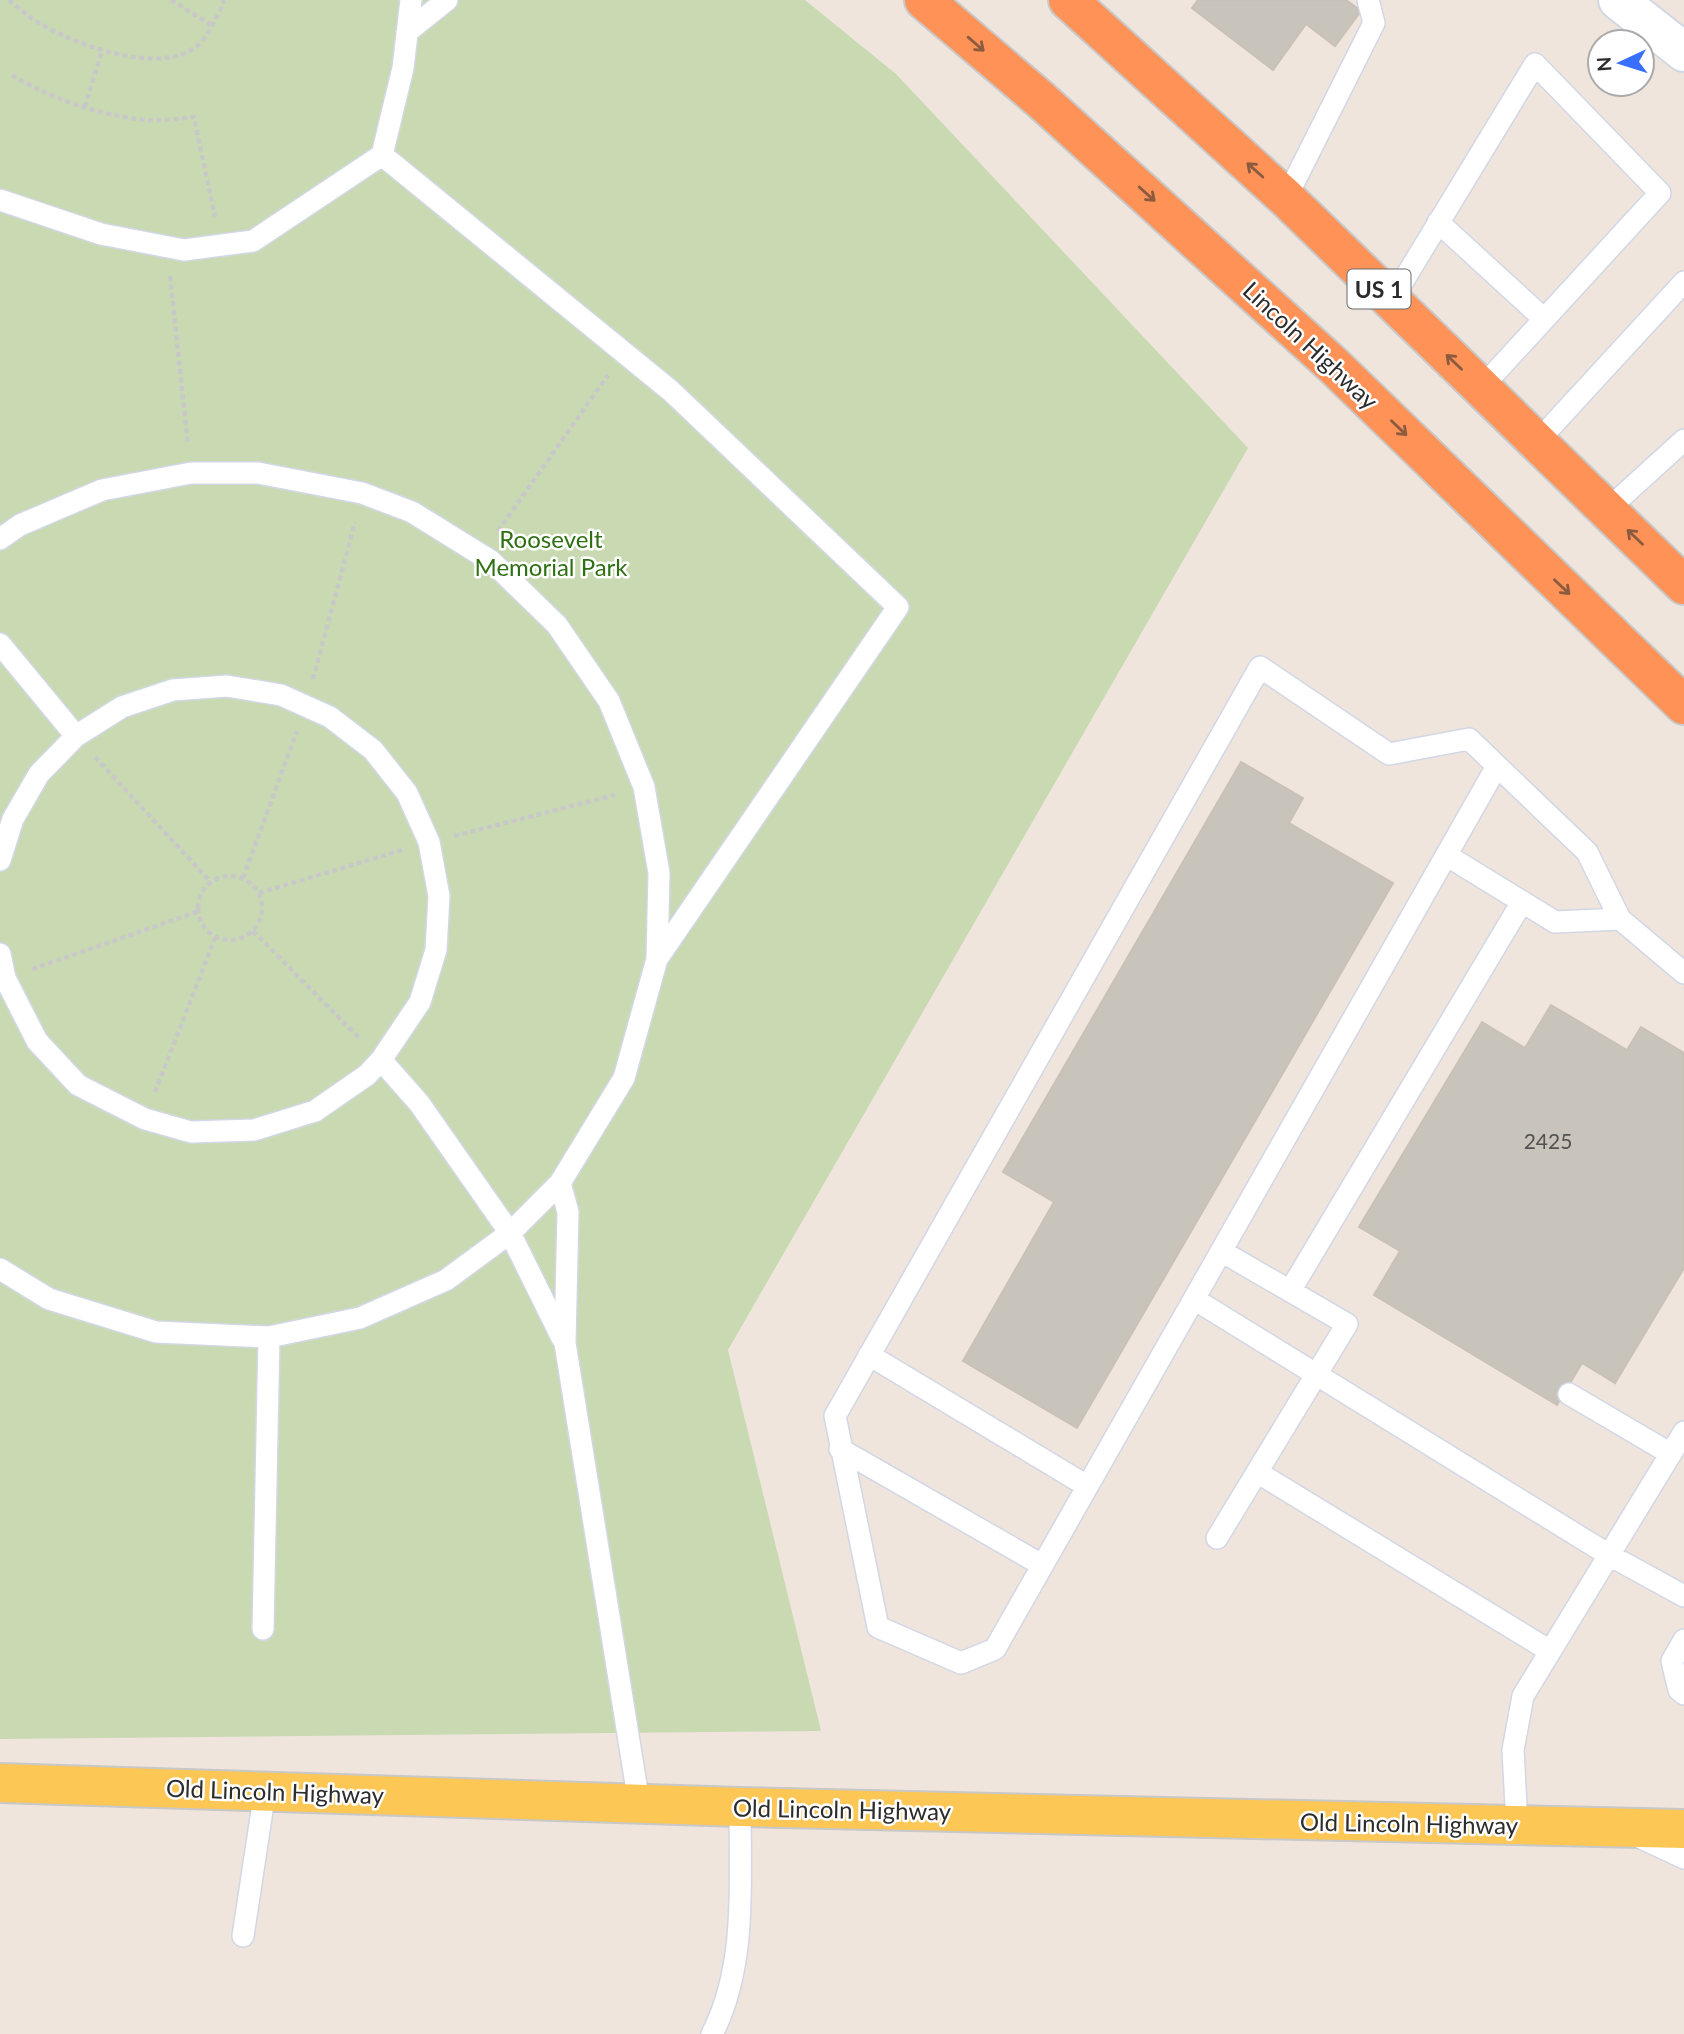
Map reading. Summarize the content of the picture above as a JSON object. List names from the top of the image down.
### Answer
{
  "streets": {
    "highway": ["US 1", "Lincoln Highway"],
    "main road": ["Old Lincoln Highway"]
  },
  "parks": ["Roosevelt Memorial Park"],
  "house_numbers": ["2425"],
  "north": "left"
}
